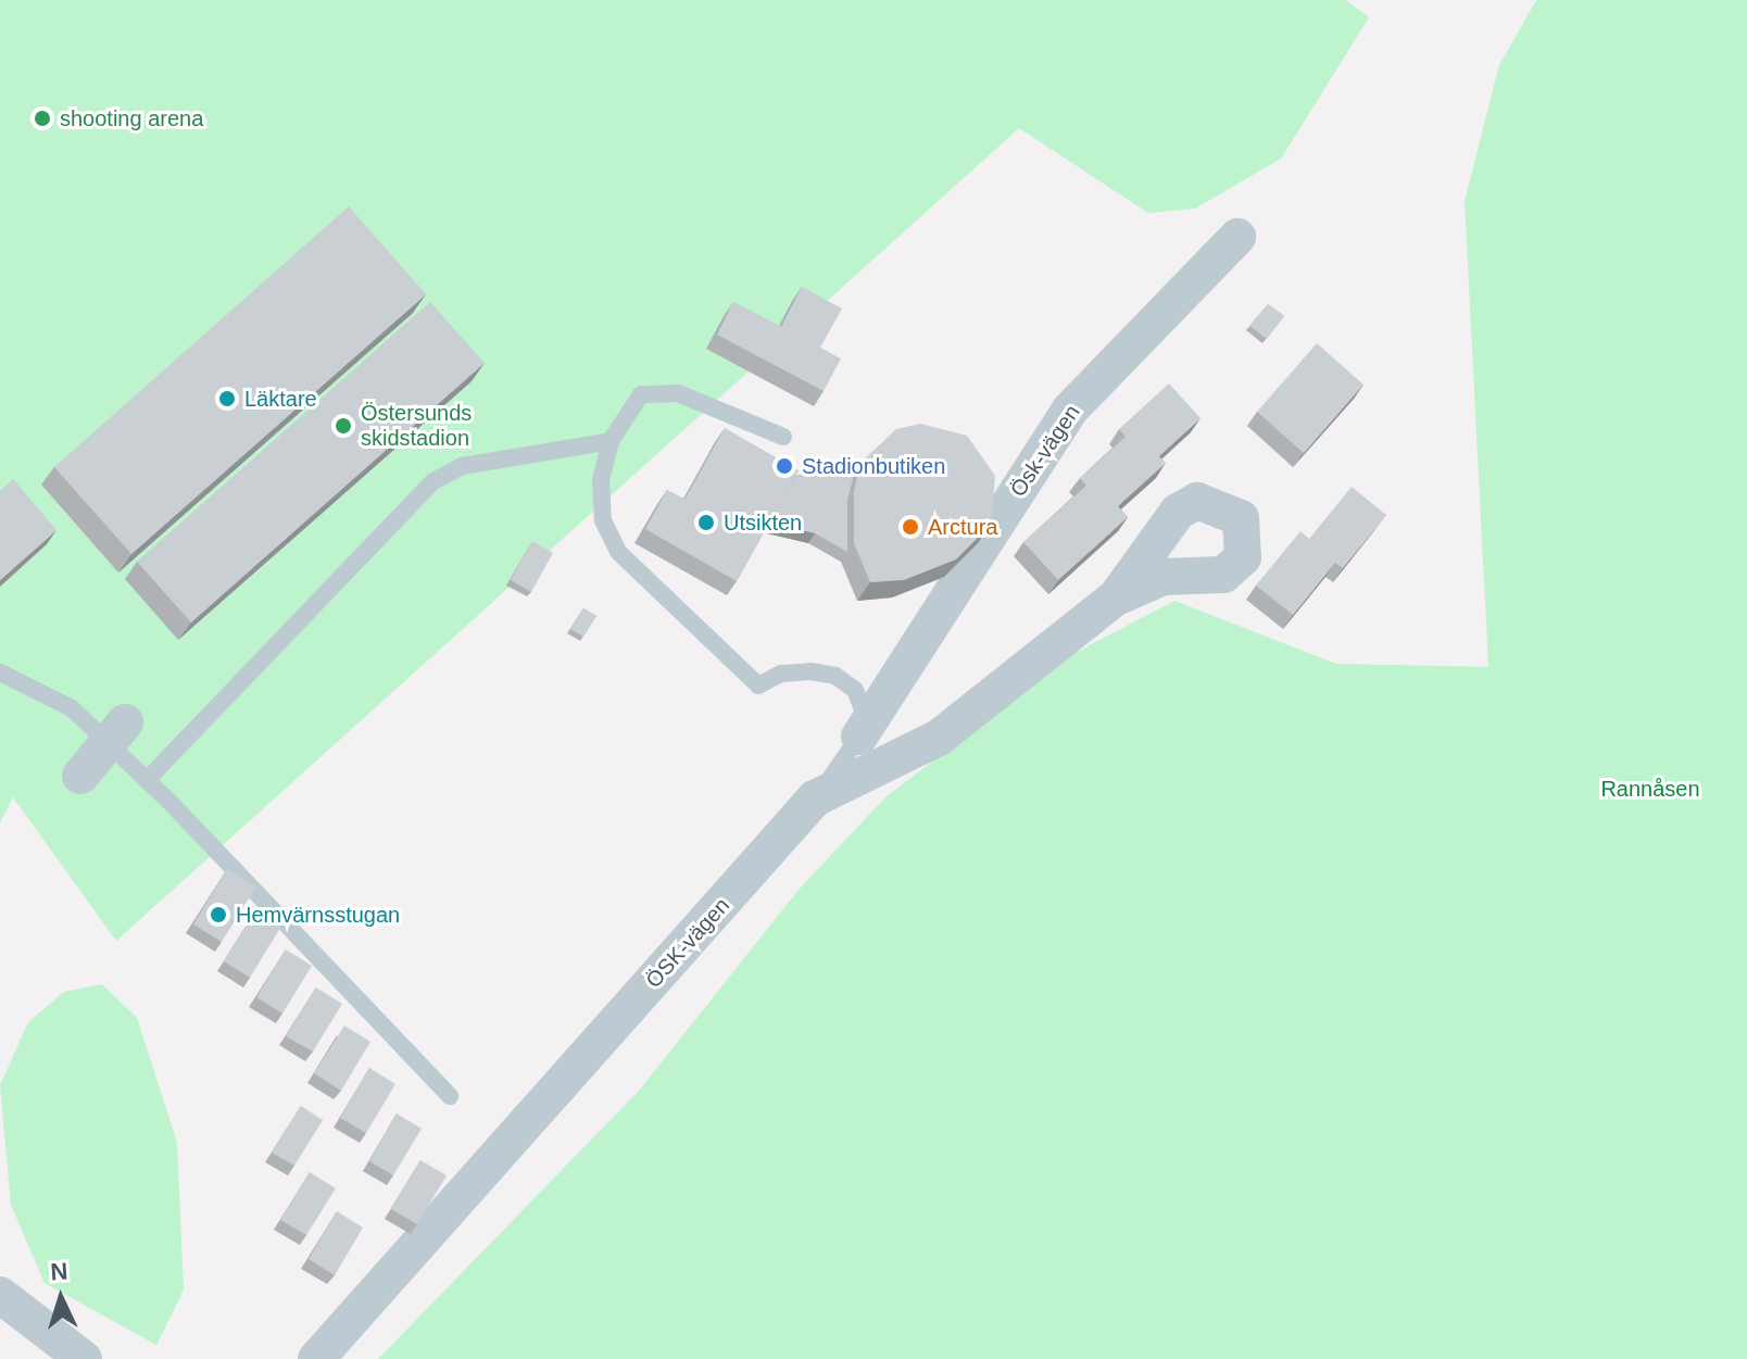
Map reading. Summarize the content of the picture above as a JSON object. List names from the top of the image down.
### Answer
{
  "streets": {
    "street": ["Ösk-vägen", "ÖSK-vägen"]
  },
  "parks": ["Rannåsen"],
  "places": [
    "shooting arena",
    "Läktare",
    "Östersunds skidstadion",
    "Stadionbutiken",
    "Utsikten",
    "Arctura",
    "Hemvärnsstugan"
  ],
  "north": "top"
}
